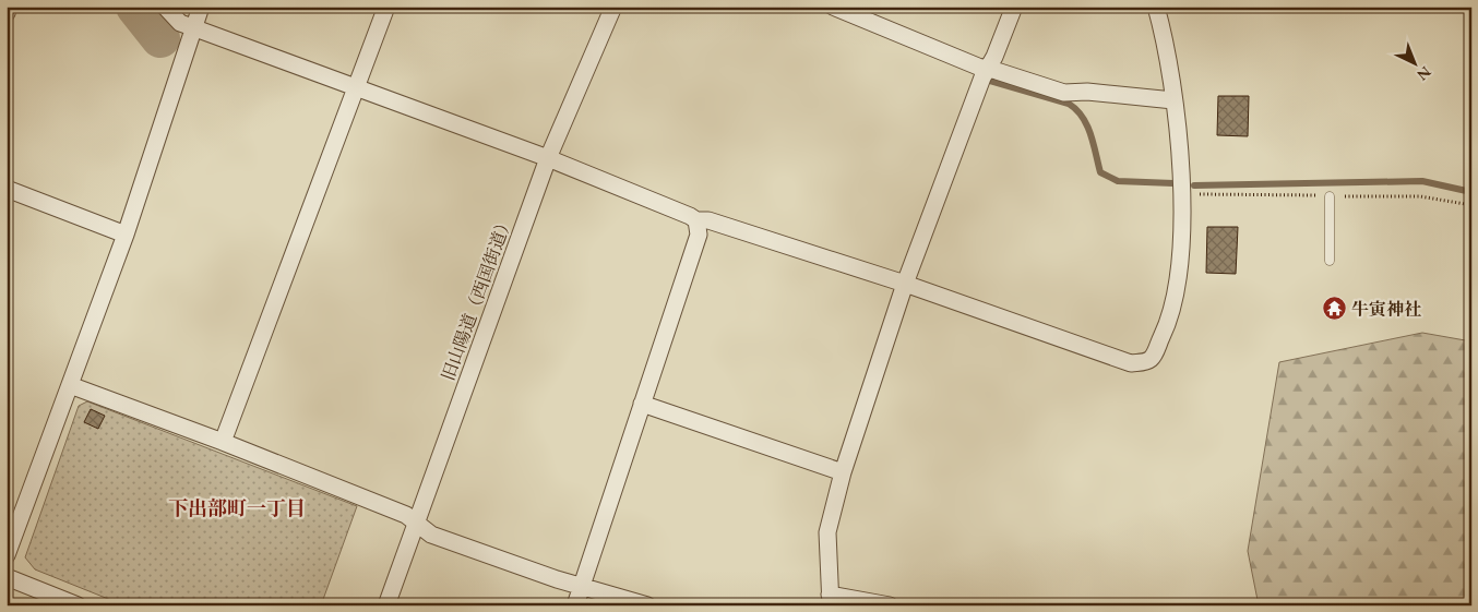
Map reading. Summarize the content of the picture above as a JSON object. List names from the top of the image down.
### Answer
{
  "streets": {
    "street": ["旧山陽道（西国街道）"]
  },
  "districts": ["下出部町一丁目"],
  "places": {
    "temple": ["牛寅神社"]
  },
  "north": "bottom right"
}
